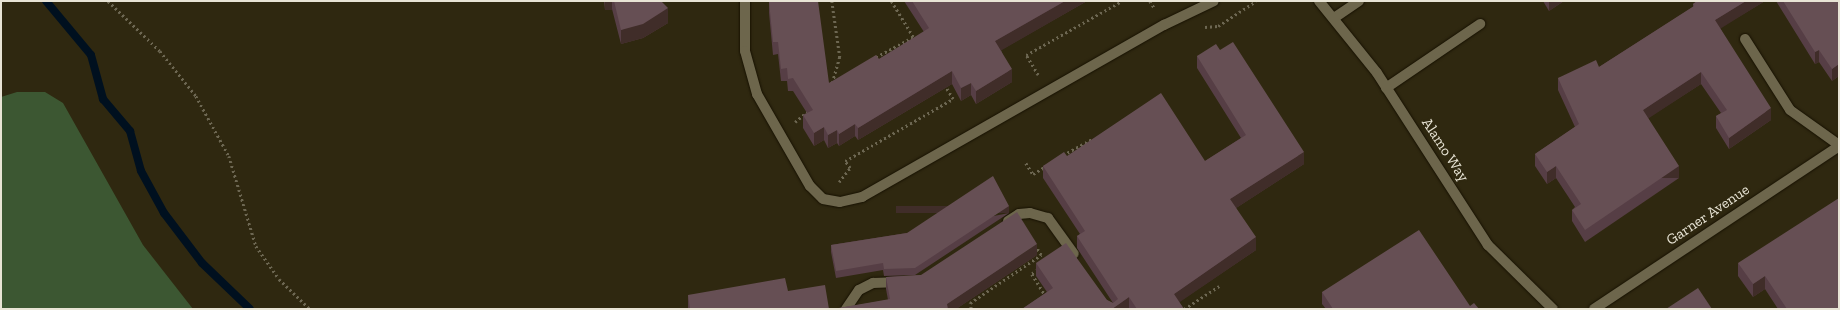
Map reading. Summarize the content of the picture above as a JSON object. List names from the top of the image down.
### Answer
{
  "streets": {
    "street": ["Alamo Way", "Garner Avenue"]
  }
}
